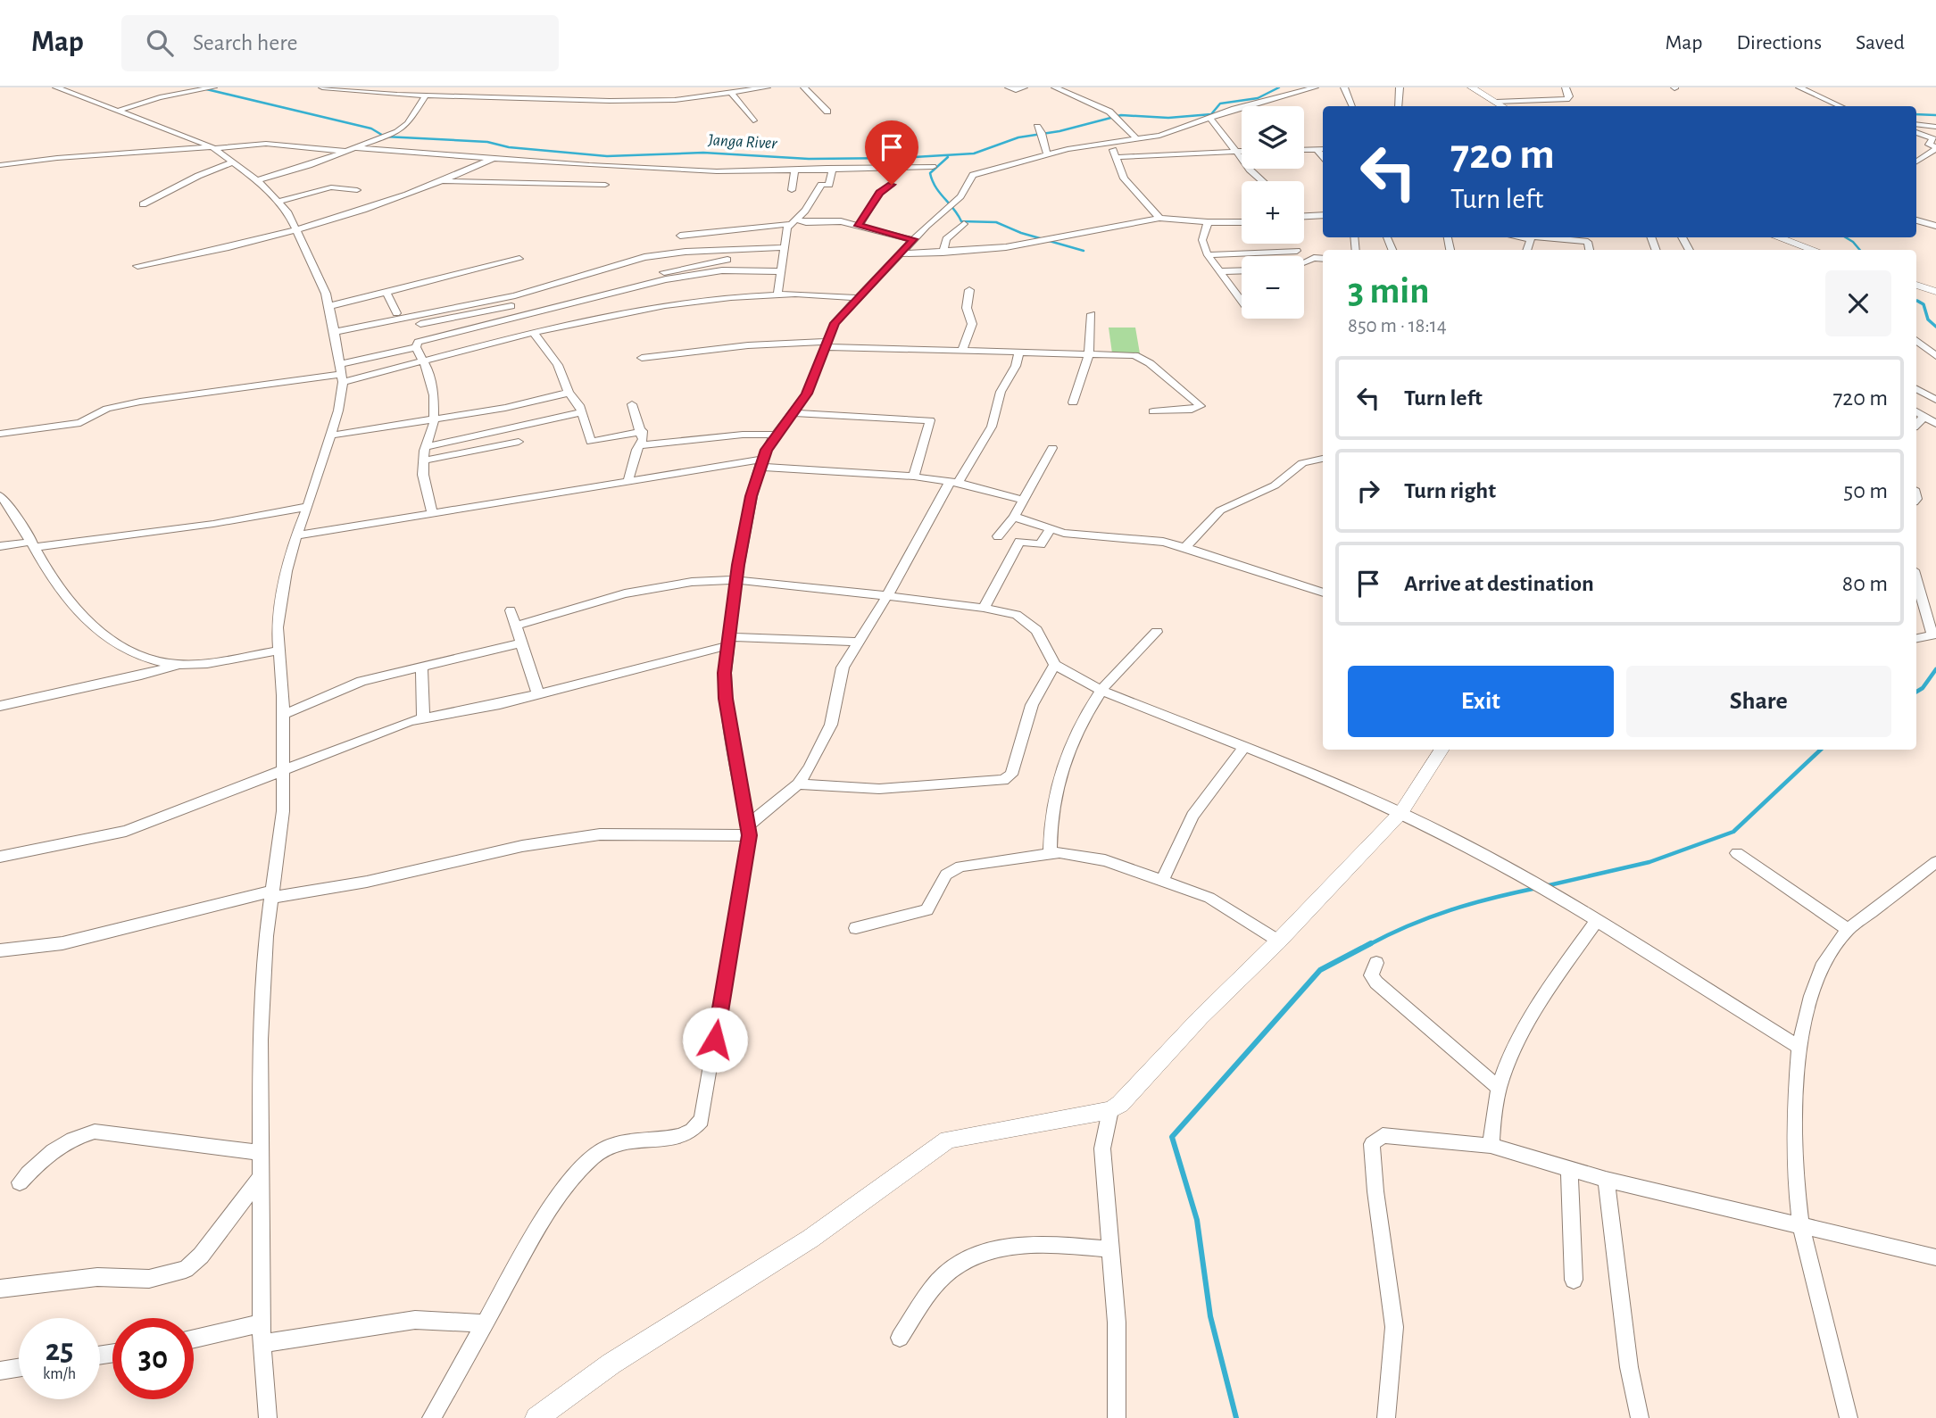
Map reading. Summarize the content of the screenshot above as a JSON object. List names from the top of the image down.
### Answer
{
  "water": ["Janga River"],
  "page": {
    "header": "Map",
    "search": "Search here",
    "nav": ["Map", "Directions", "Saved"],
    "map_buttons": ["+", "−"],
    "turn": ["720 m", "Turn left"],
    "heading": ["3 min", "850 m · 18:14"],
    "list": [
      {
        "name": "Turn left",
        "value": "720 m"
      },
      {
        "name": "Turn right",
        "value": "50 m"
      },
      {
        "name": "Arrive at destination",
        "value": "80 m"
      }
    ],
    "buttons": ["Exit", "Share"],
    "speed": "25 km/h",
    "limit": "30"
  }
}
